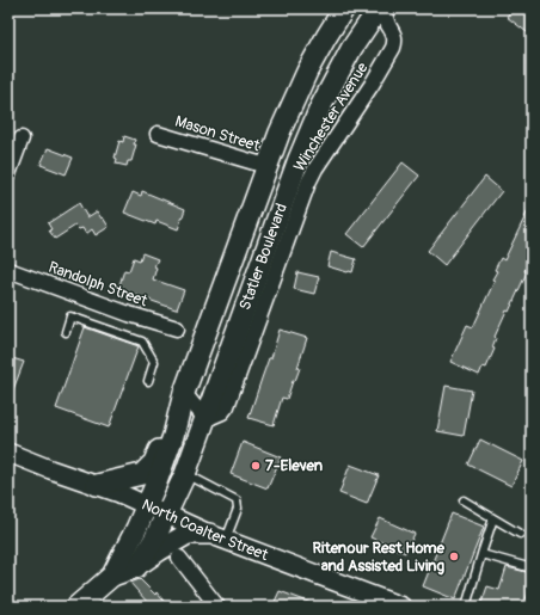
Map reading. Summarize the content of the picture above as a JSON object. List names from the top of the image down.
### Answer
{
  "streets": {
    "main road": ["Statler Boulevard"],
    "street": [
      "Winchester Avenue",
      "Mason Street",
      "Randolph Street",
      "North Coalter Street"
    ]
  },
  "crossings": [
    ["Winchester Avenue", "Statler Boulevard"],
    ["Mason Street", "Statler Boulevard"],
    ["Statler Boulevard", "North Coalter Street"]
  ],
  "places": ["7-Eleven", "Ritenour Rest Home and Assisted Living"]
}
